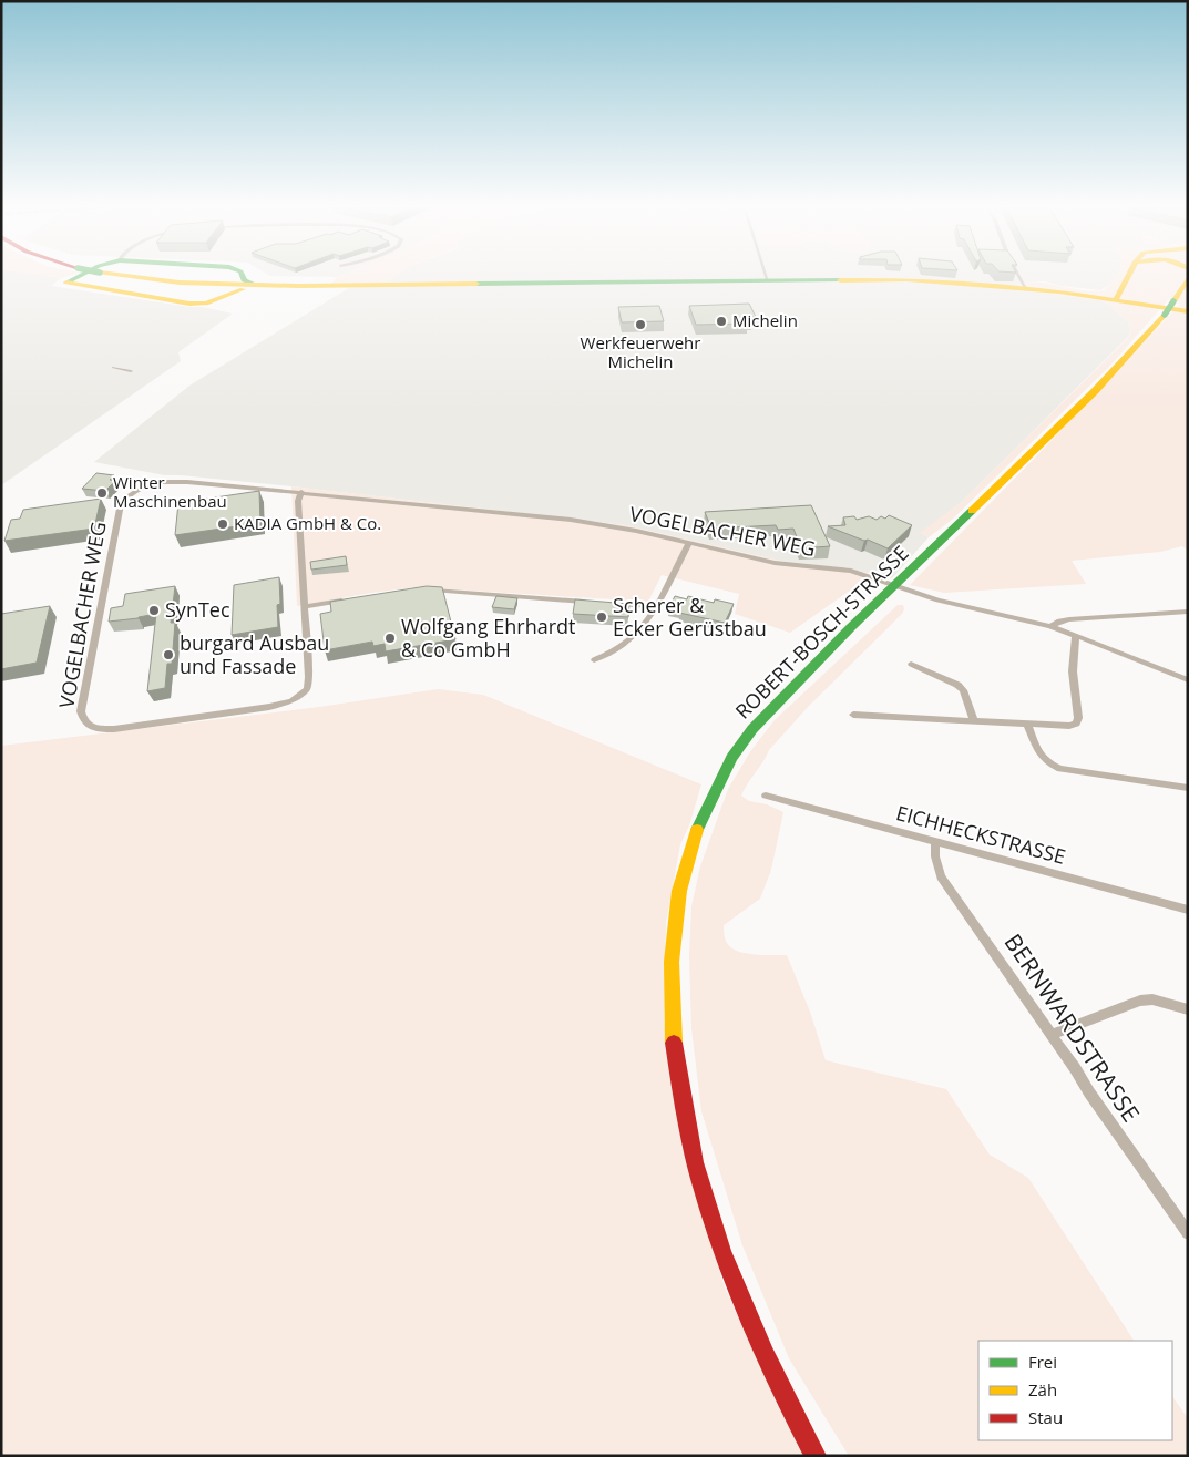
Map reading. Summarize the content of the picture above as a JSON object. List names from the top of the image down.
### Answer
{
  "streets": {
    "street": [
      "VOGELBACHER WEG",
      "ROBERT-BOSCH-STRASSE",
      "EICHHECKSTRASSE",
      "BERNWARDSTRASSE"
    ]
  },
  "crossings": [
    ["VOGELBACHER WEG", "ROBERT-BOSCH-STRASSE"],
    ["EICHHECKSTRASSE", "BERNWARDSTRASSE"]
  ],
  "places": [
    "Michelin",
    "Werkfeuerwehr Michelin",
    "Winter Maschinenbau",
    "KADIA GmbH & Co.",
    "SynTec",
    "Scherer & Ecker Gerüstbau",
    "Wolfgang Ehrhardt & Co GmbH",
    "burgard Ausbau und Fassade"
  ],
  "legend": ["Frei", "Zäh", "Stau"]
}
